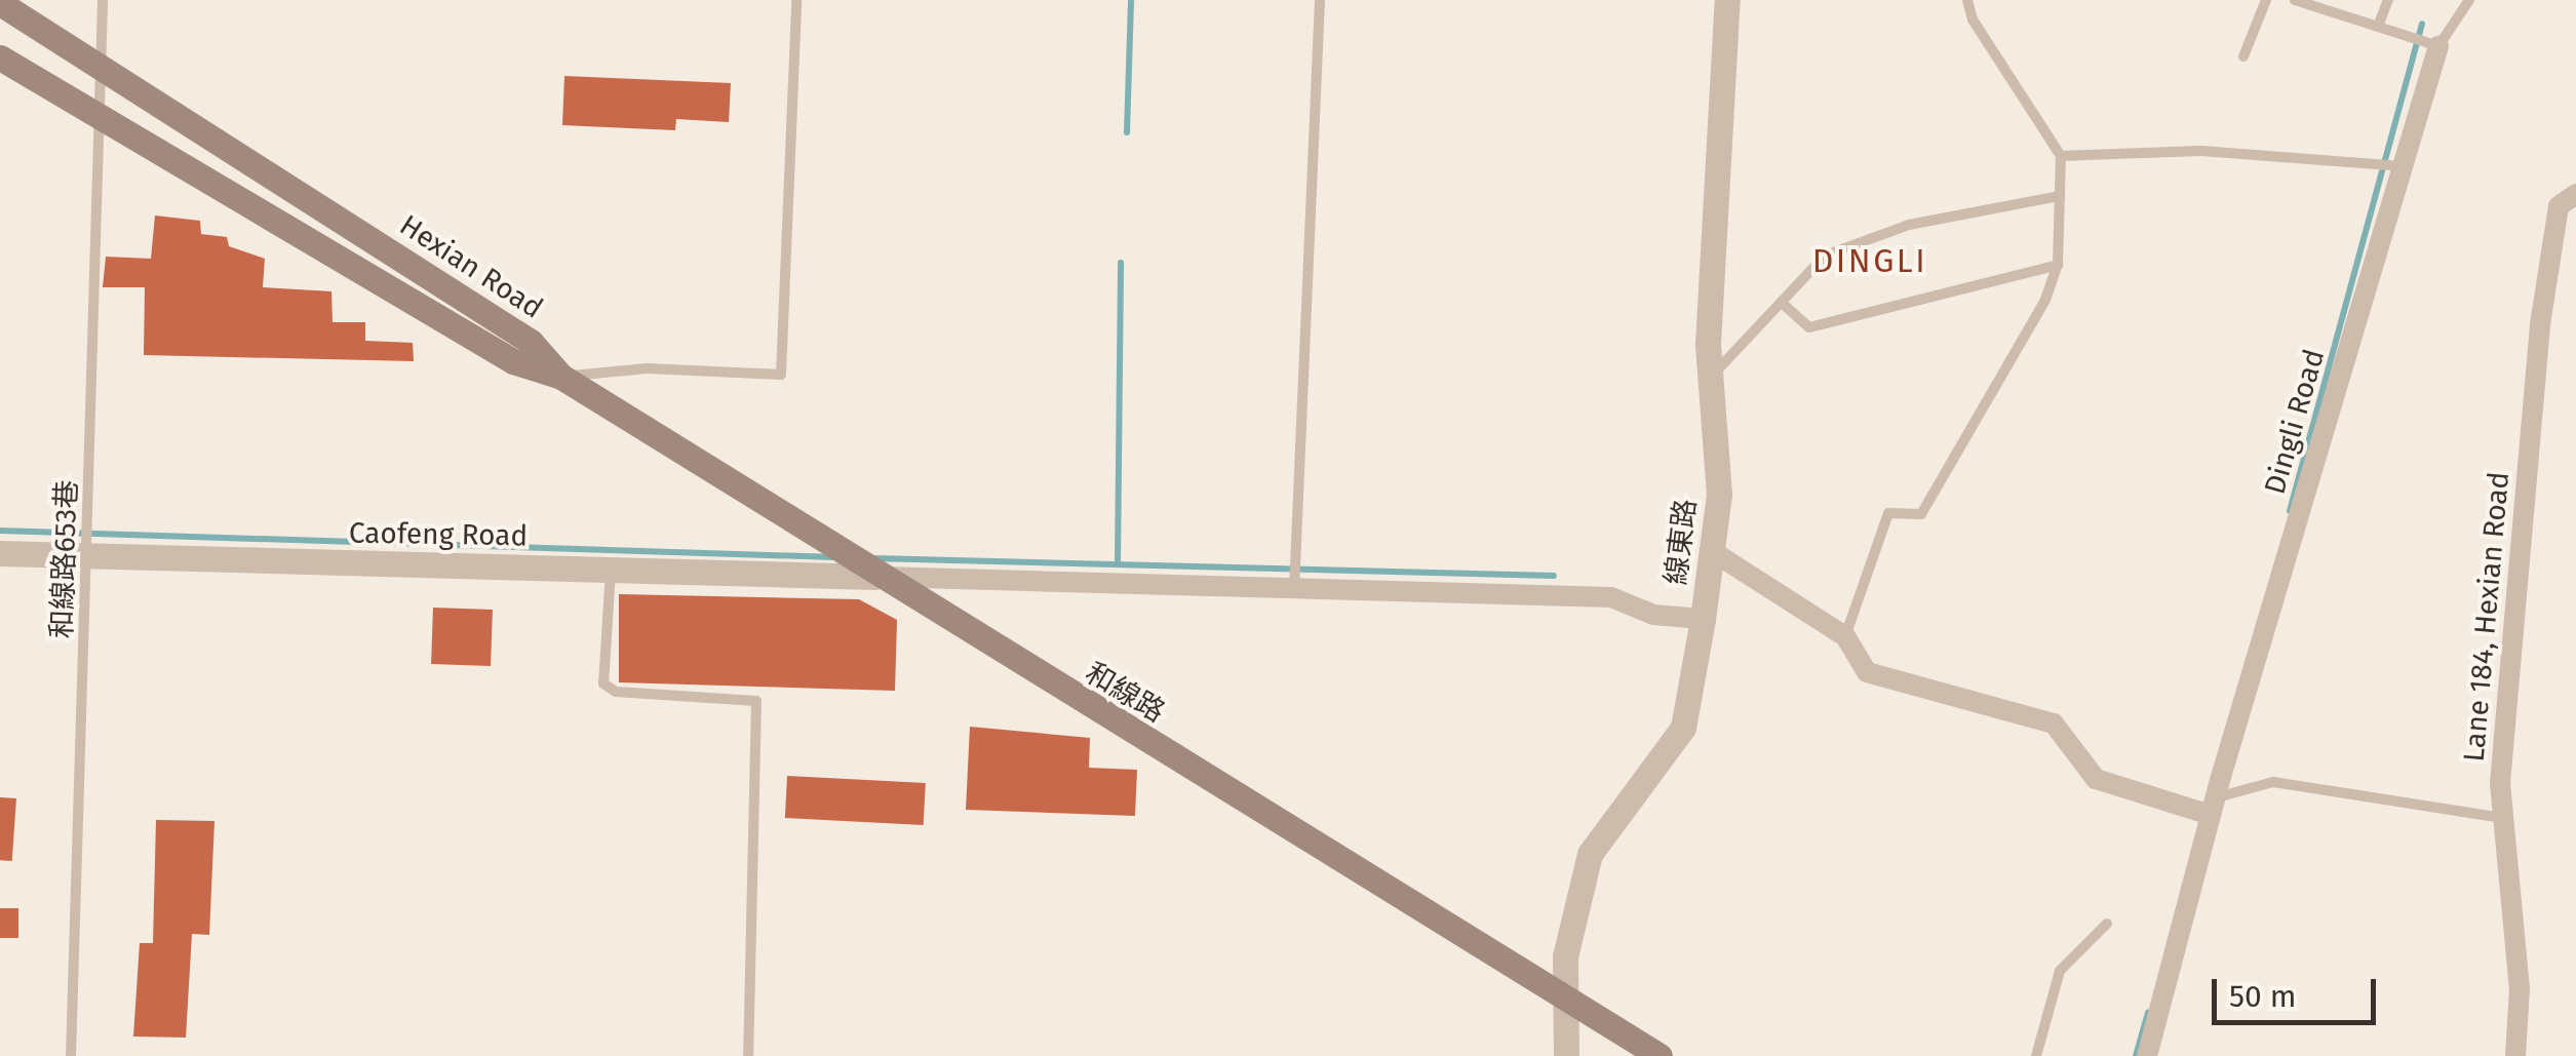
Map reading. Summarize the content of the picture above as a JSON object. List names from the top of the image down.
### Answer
{
  "streets": {
    "main road": ["Hexian Road", "和線路"],
    "street": [
      "Dingli Road",
      "Caofeng Road",
      "線東路",
      "Lane 184, Hexian Road"
    ],
    "lane": ["和線路653巷"]
  },
  "crossings": [
    ["Hexian Road", "和線路653巷"],
    ["Hexian Road", "和線路"],
    ["Caofeng Road", "和線路653巷"],
    ["Caofeng Road", "和線路"],
    ["線東路", "和線路"]
  ],
  "districts": ["DINGLI"],
  "scale_bar": "50 m"
}
